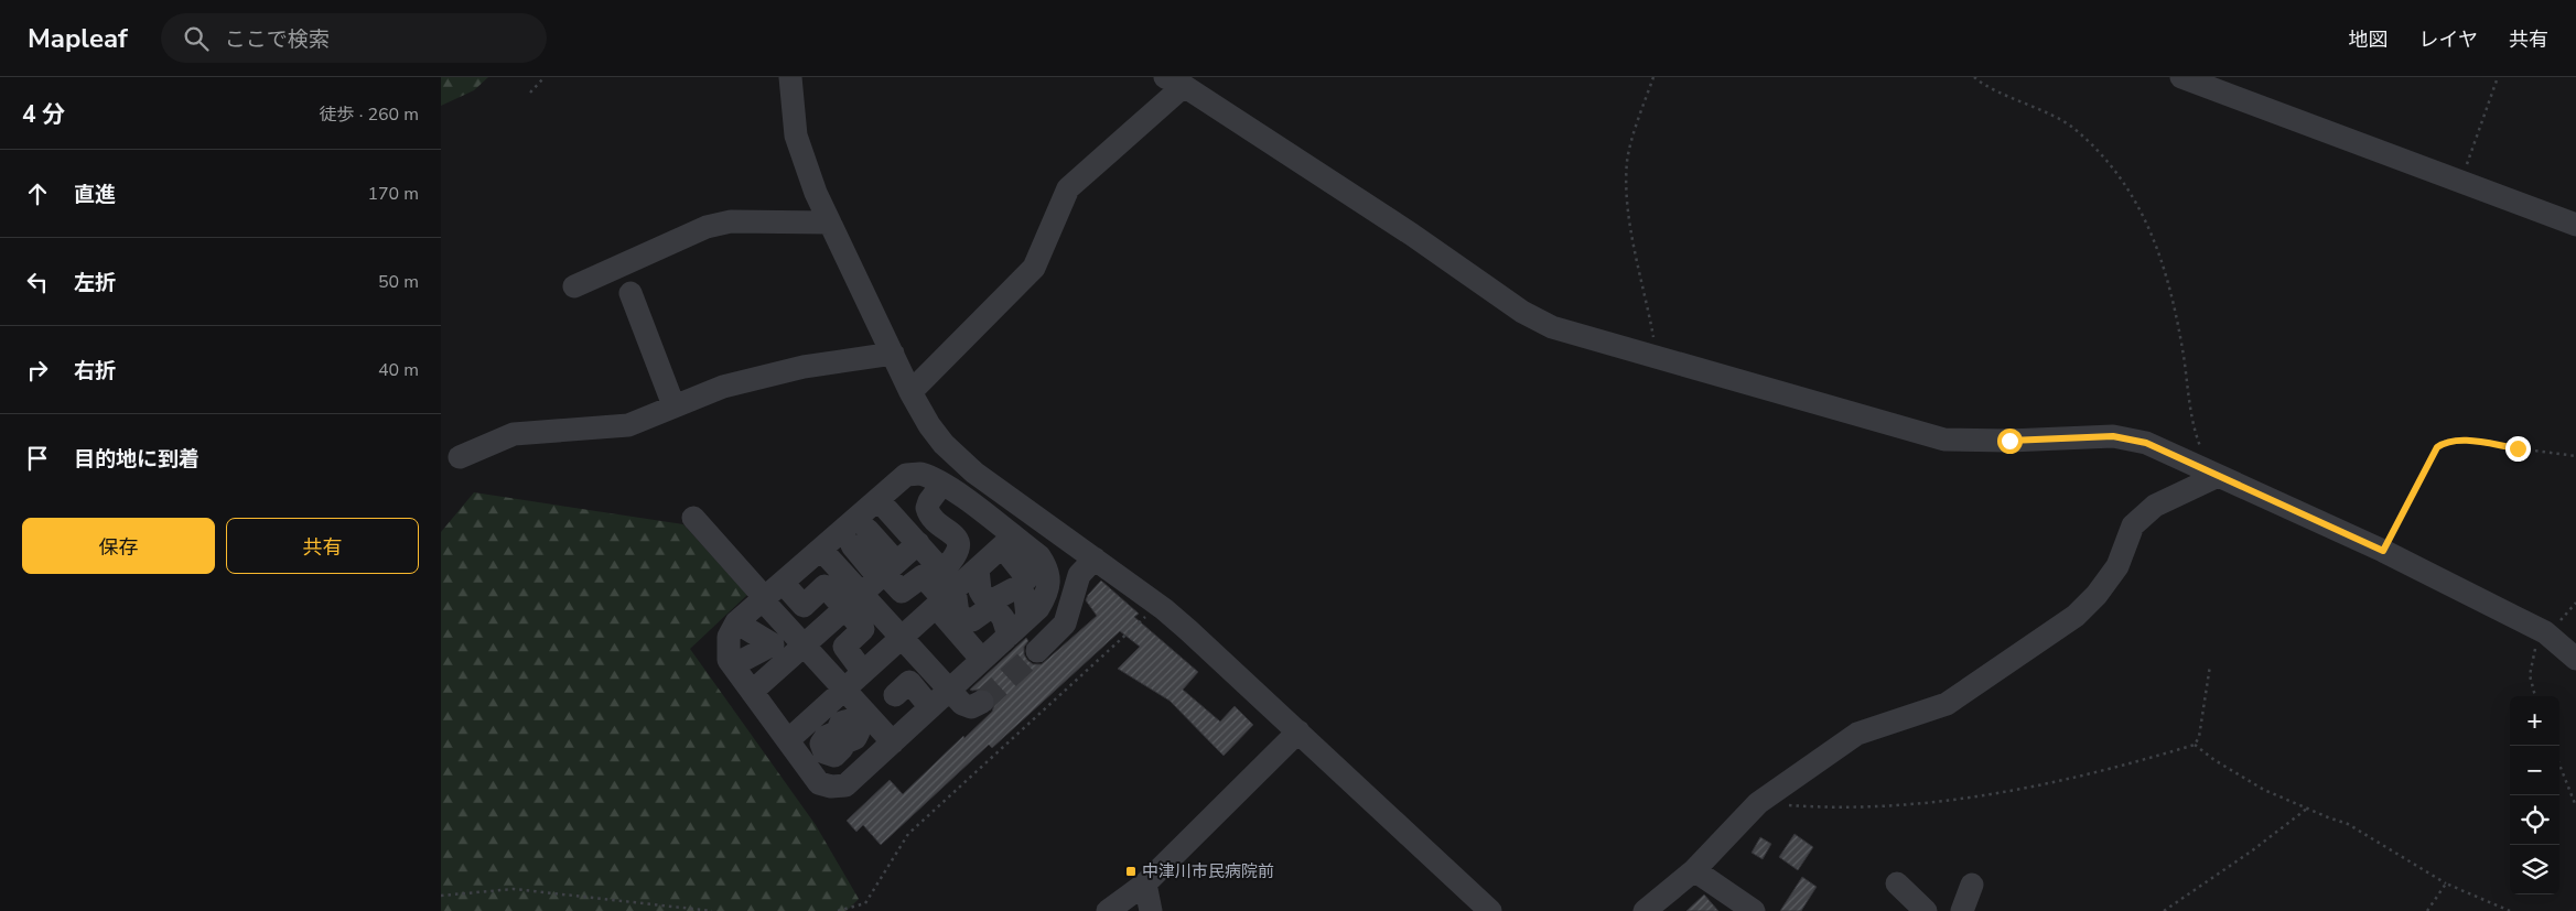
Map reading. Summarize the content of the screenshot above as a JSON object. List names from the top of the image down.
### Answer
{
  "places": {
    "transit": ["中津川市民病院前"]
  },
  "page": {
    "header": "Mapleaf",
    "search": "ここで検索",
    "nav": ["地図", "レイヤ", "共有"],
    "heading": ["4 分", "徒歩 · 260 m"],
    "list": [
      ["直進", "170 m"],
      ["左折", "50 m"],
      ["右折", "40 m"],
      "目的地に到着"
    ],
    "buttons": ["保存", "共有"],
    "map_buttons": ["+", "−"]
  }
}
